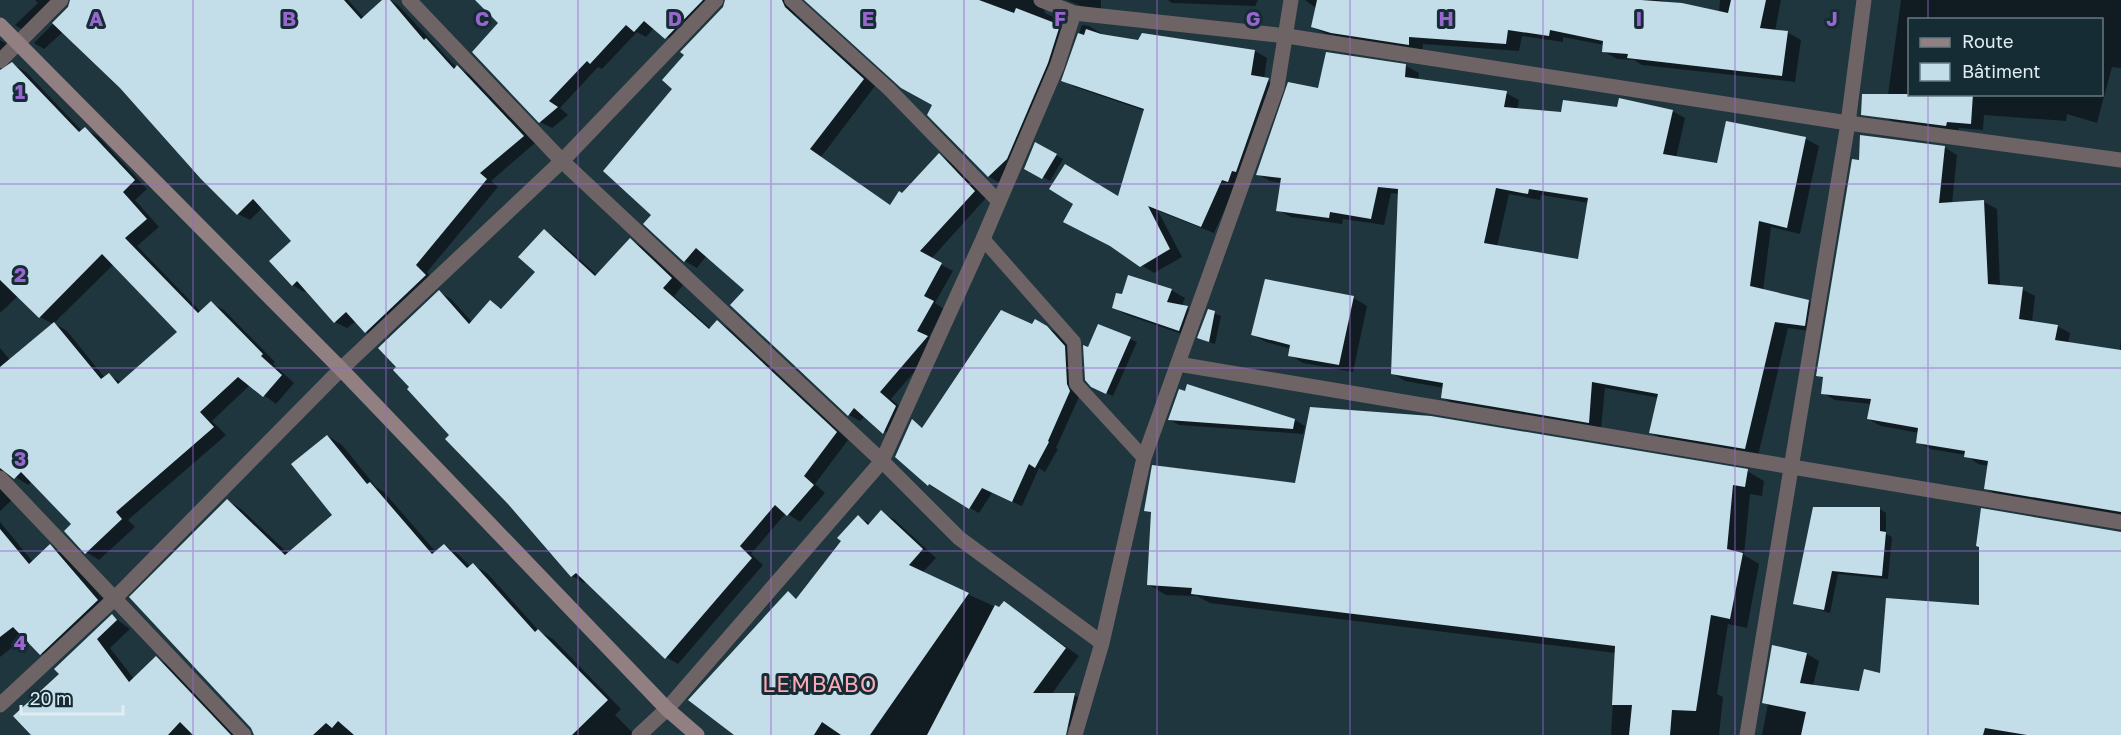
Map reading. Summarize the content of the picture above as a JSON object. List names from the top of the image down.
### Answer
{
  "districts": ["LEMBABO"],
  "legend": ["Route", "Bâtiment"],
  "scale_bar": "20 m",
  "grid": {
    "columns": [
      "A",
      "B",
      "C",
      "D",
      "E",
      "F",
      "G",
      "H",
      "I",
      "J"
    ],
    "rows": [
      "1",
      "2",
      "3",
      "4"
    ]
  }
}
